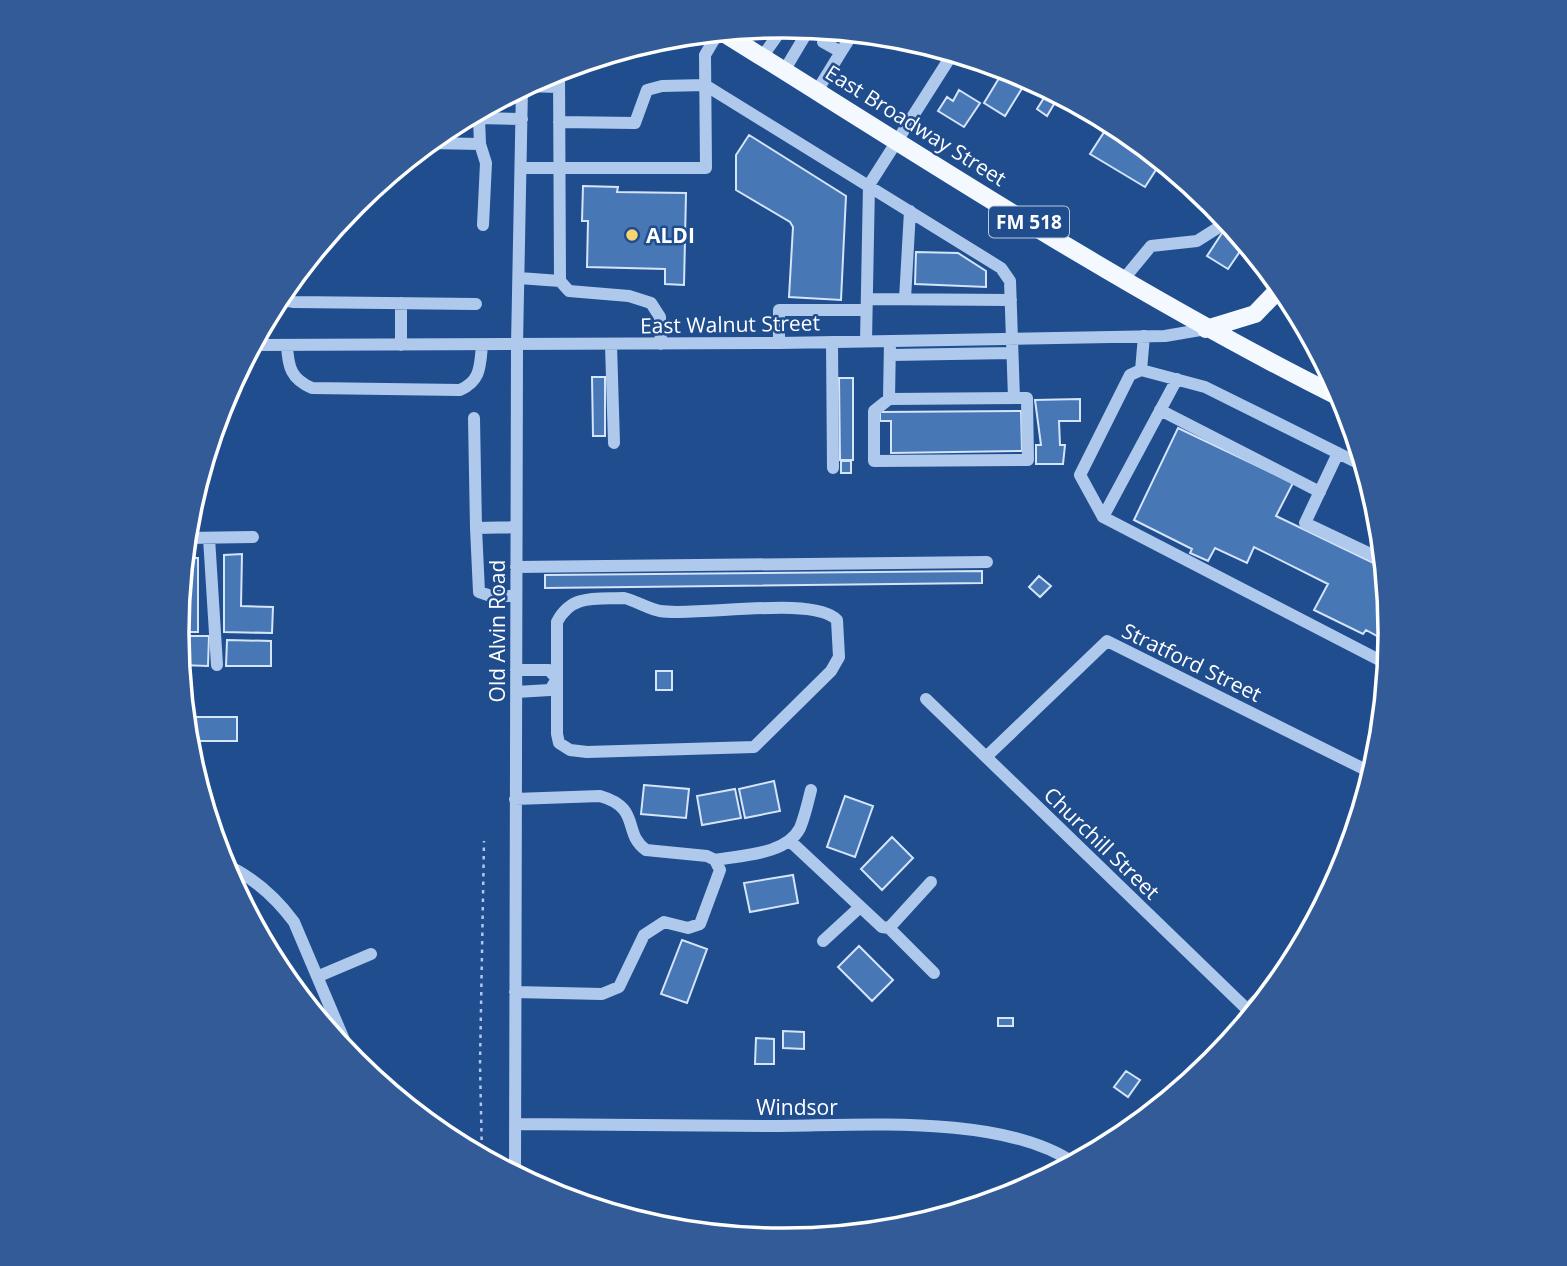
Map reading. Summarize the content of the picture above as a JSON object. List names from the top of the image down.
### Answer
{
  "streets": {
    "main road": ["East Broadway Street", "FM 518"],
    "street": [
      "East Walnut Street",
      "Old Alvin Road",
      "Stratford Street",
      "Churchill Street",
      "Windsor"
    ]
  },
  "crossings": [
    ["East Broadway Street", "East Walnut Street"],
    ["East Walnut Street", "Old Alvin Road"],
    ["Old Alvin Road", "Windsor"],
    ["Stratford Street", "Churchill Street"]
  ],
  "places": ["ALDI"]
}
